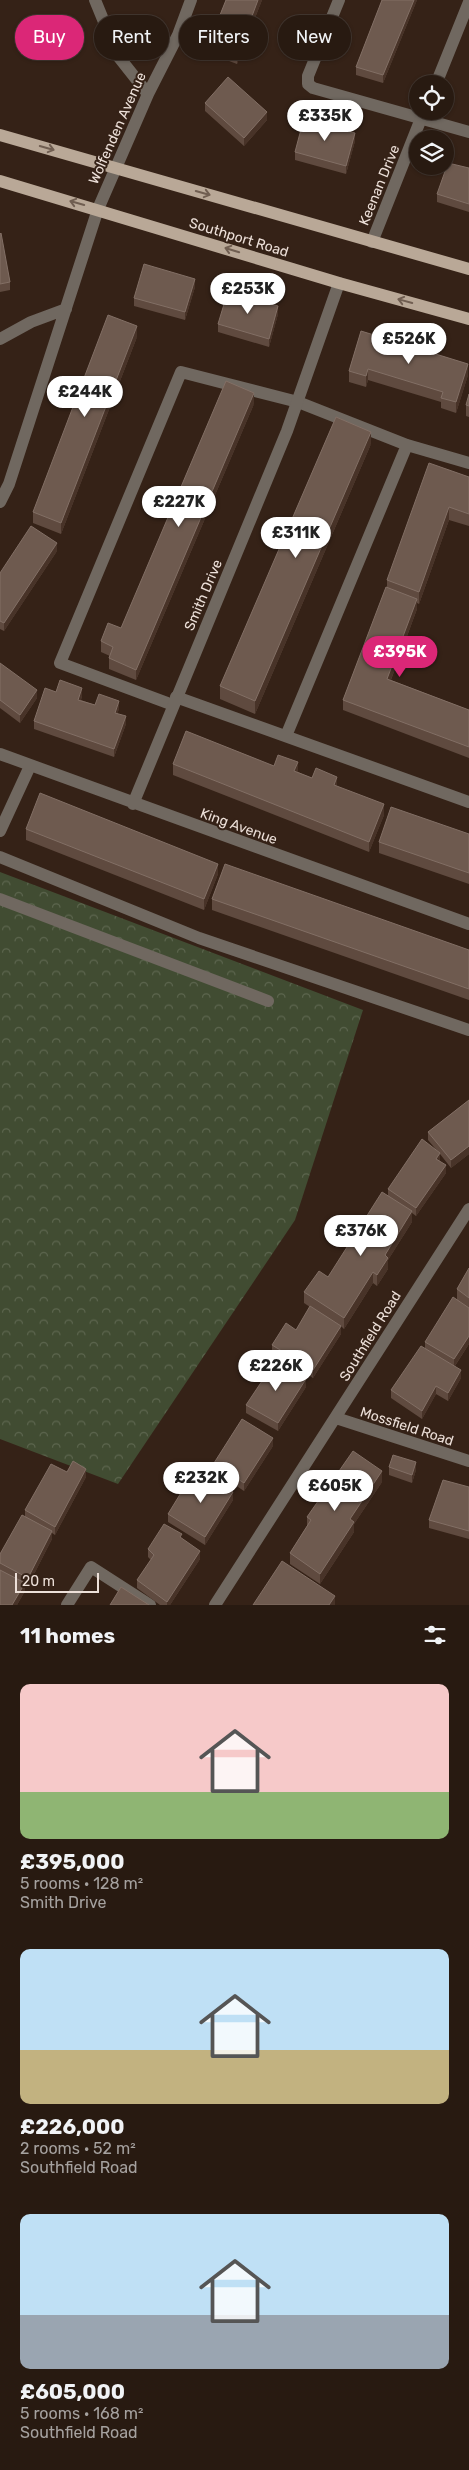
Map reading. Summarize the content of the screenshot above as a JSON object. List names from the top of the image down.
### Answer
{
  "streets": {
    "main road": ["Southport Road"],
    "street": [
      "Wolfenden Avenue",
      "Keenan Drive",
      "Smith Drive",
      "King Avenue",
      "Southfield Road",
      "Mossfield Road"
    ]
  },
  "crossings": [
    ["Wolfenden Avenue", "Southport Road"],
    ["Southport Road", "Smith Drive"],
    ["Smith Drive", "King Avenue"],
    ["Southfield Road", "Mossfield Road"]
  ],
  "scale_bar": "20 m",
  "page": {
    "chip": [
      "Buy",
      "Rent",
      "Filters",
      "New"
    ],
    "price": [
      "£335K",
      "£253K",
      "£526K",
      "£244K",
      "£227K",
      "£311K",
      "£395K",
      "£376K",
      "£226K",
      "£232K",
      "£605K"
    ],
    "scale": "20 m",
    "heading": "11 homes",
    "list": [
      {
        "name": "£395,000",
        "note": "5 rooms · 128 m² · Smith Drive"
      },
      {
        "name": "£226,000",
        "note": "2 rooms · 52 m² · Southfield Road"
      },
      {
        "name": "£605,000",
        "note": "5 rooms · 168 m² · Southfield Road"
      }
    ]
  }
}
